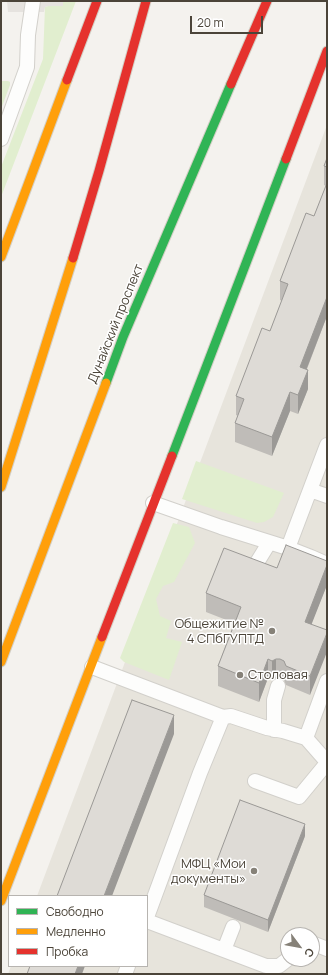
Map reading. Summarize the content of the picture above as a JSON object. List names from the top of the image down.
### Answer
{
  "streets": {
    "main road": ["Дунайский проспект"]
  },
  "places": ["Общежитие № 4 СПбГУПТД", "Столовая", "МФЦ «Мои документы»"],
  "legend": ["Свободно", "Медленно", "Пробка"],
  "scale_bar": "20 m",
  "north": "bottom right"
}
